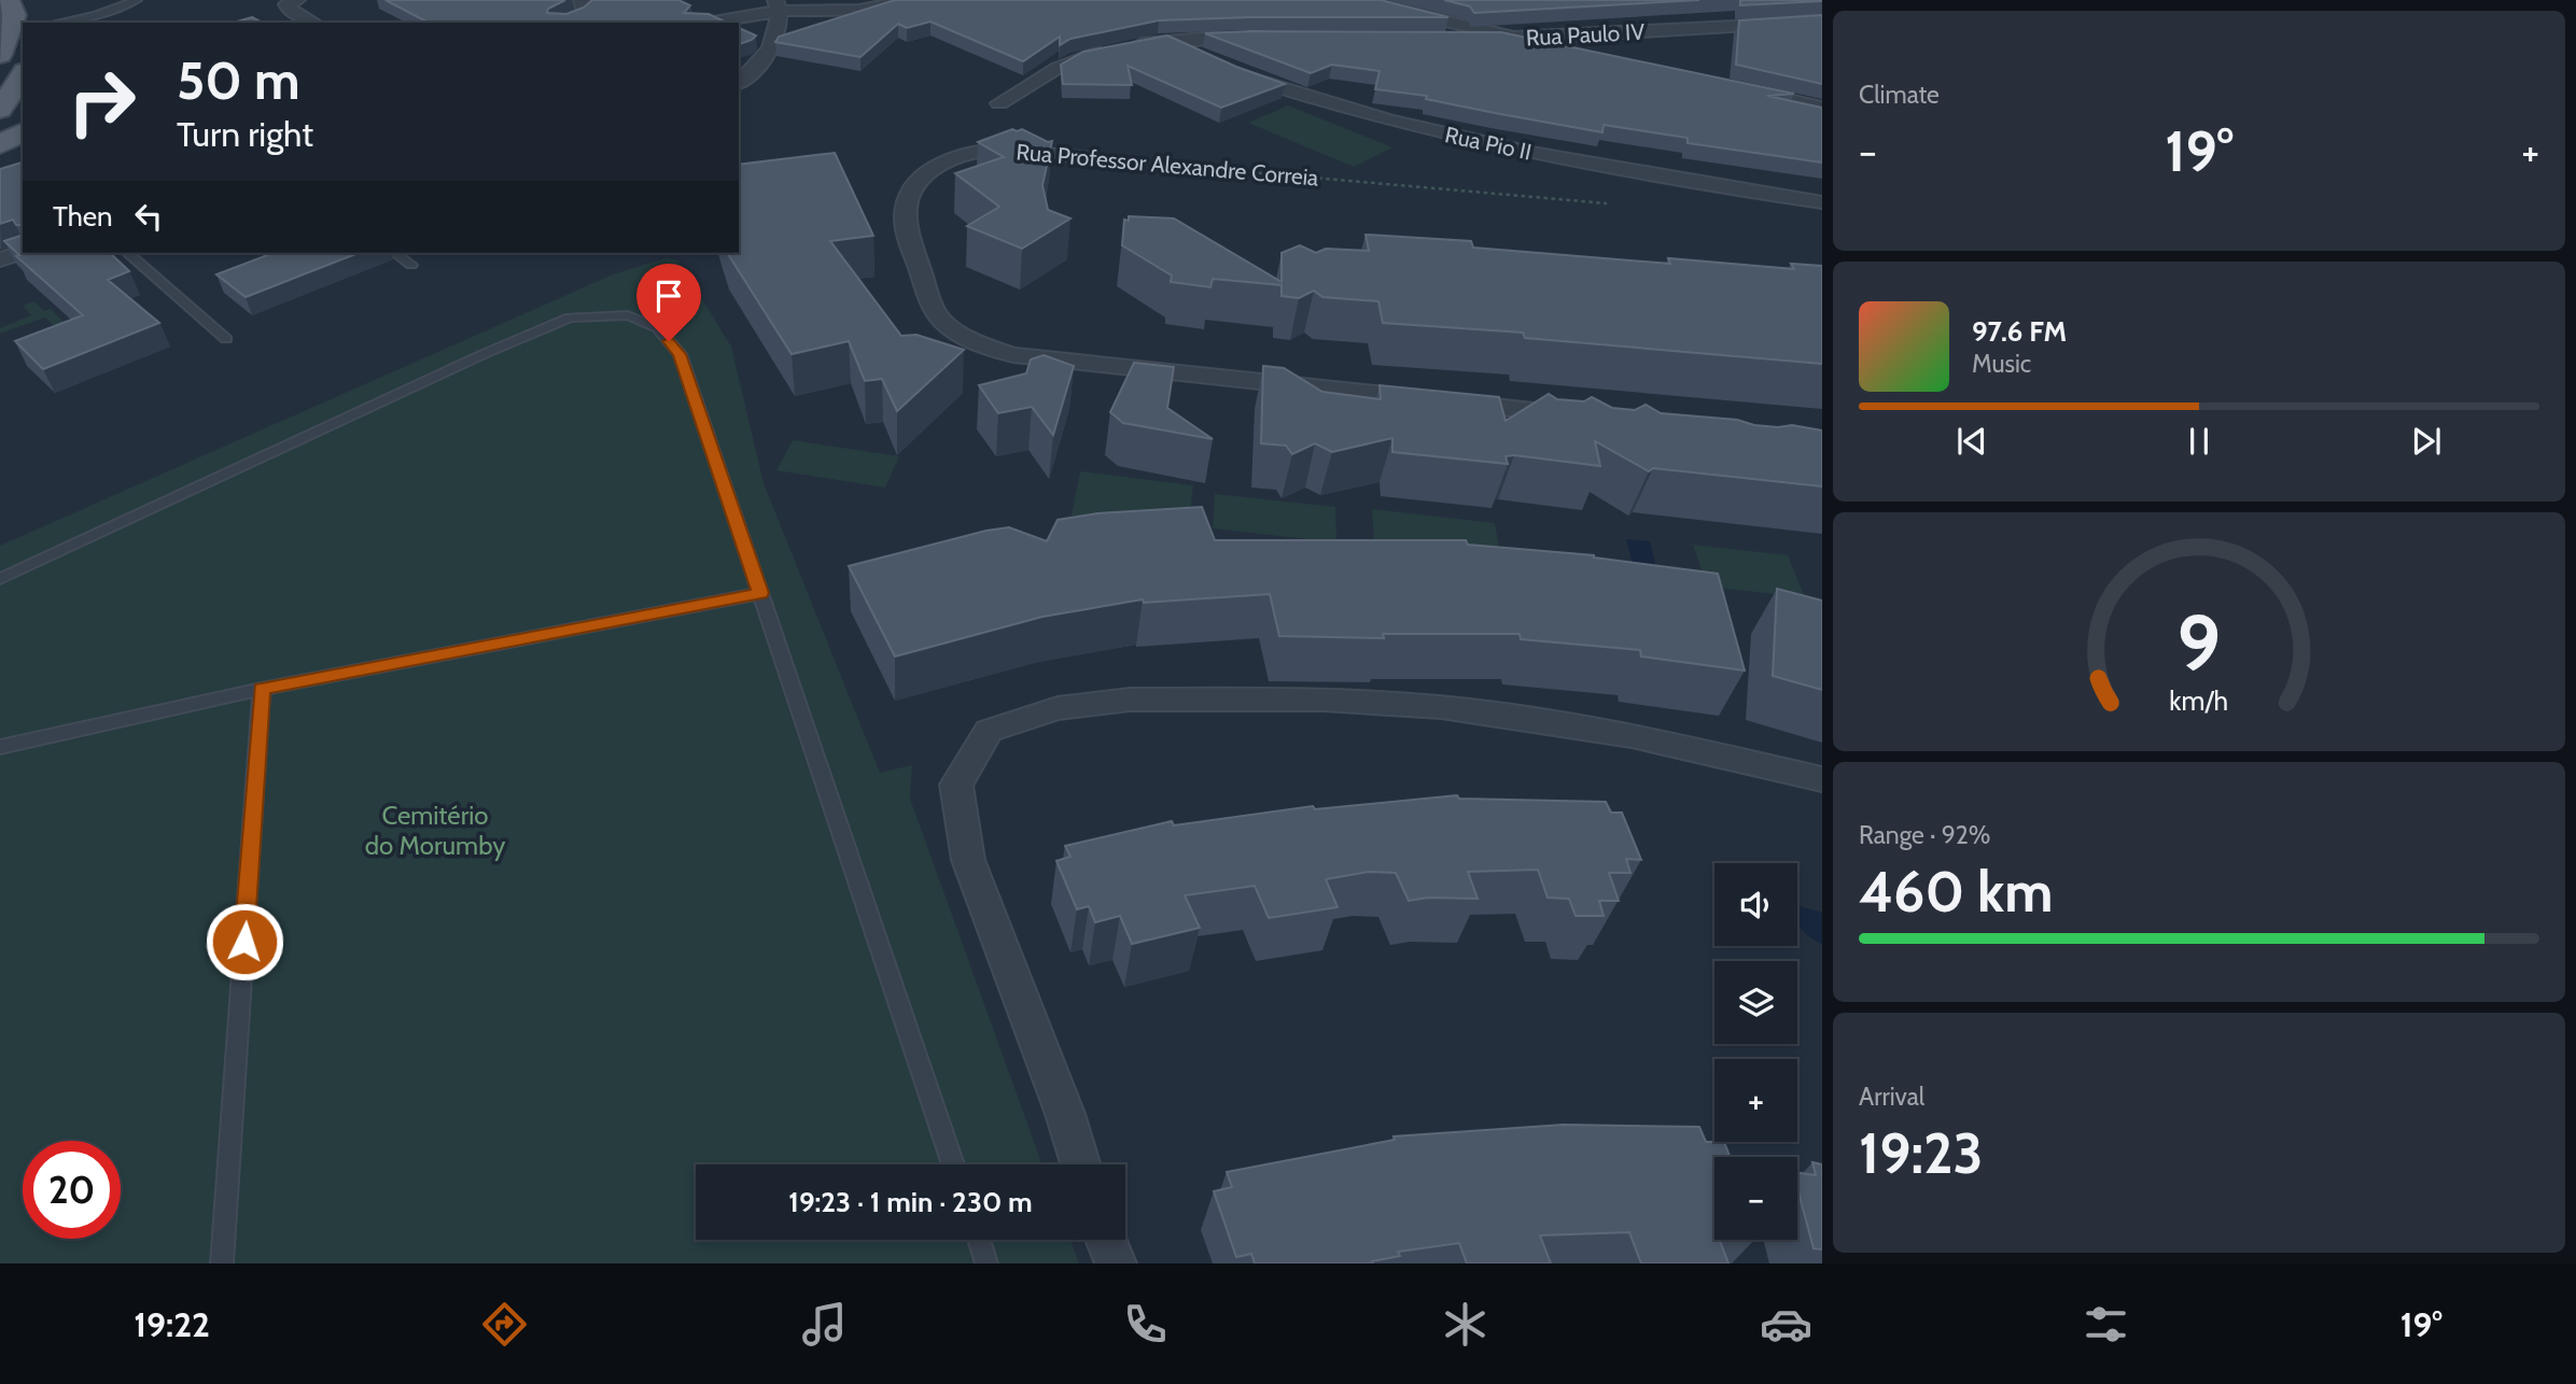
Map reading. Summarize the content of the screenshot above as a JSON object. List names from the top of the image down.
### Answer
{
  "streets": {
    "street": ["Rua Paulo IV", "Rua Pio II", "Rua Professor Alexandre Correia"]
  },
  "parks": ["Cemitério do Morumby"],
  "page": {
    "tile": [
      "Climate",
      ["Range · 92%", "460 km"],
      ["Arrival", "19:23"]
    ],
    "turn": ["50 m", "Turn right"],
    "heat": ["−", "19°", "+"],
    "then": "Then",
    "song": ["97.6 FM", "Music"],
    "map_buttons": ["+", "−"],
    "limit": "20",
    "trip": "19:23 · 1 min · 230 m",
    "tabs": ["19:22", "19°"],
    "gauge": ["9", "km/h"]
  }
}
